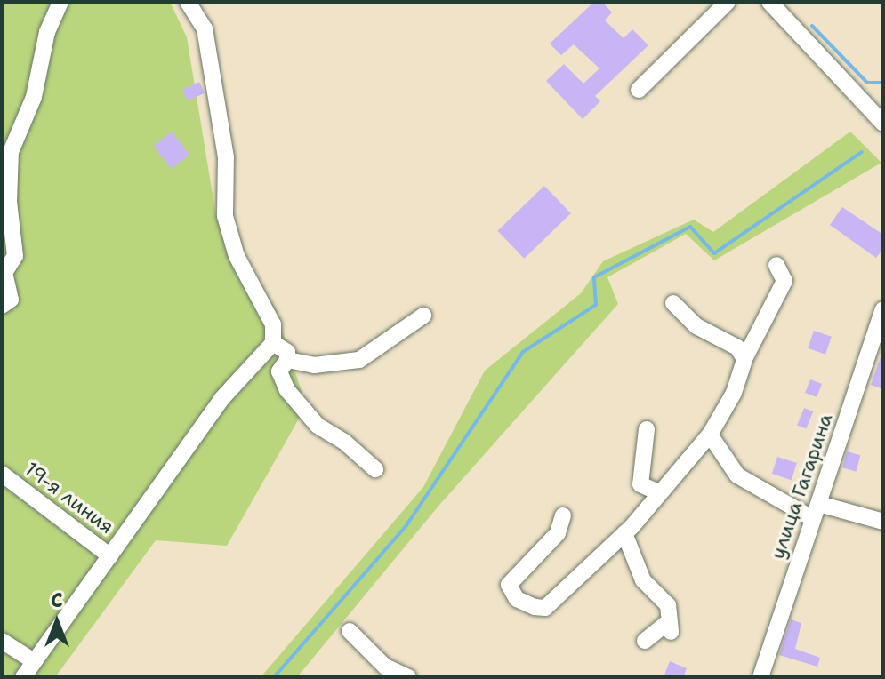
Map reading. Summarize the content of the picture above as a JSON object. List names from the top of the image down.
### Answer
{
  "streets": {
    "street": ["улица Гагарина", "19-я линия"]
  },
  "north": "top"
}
